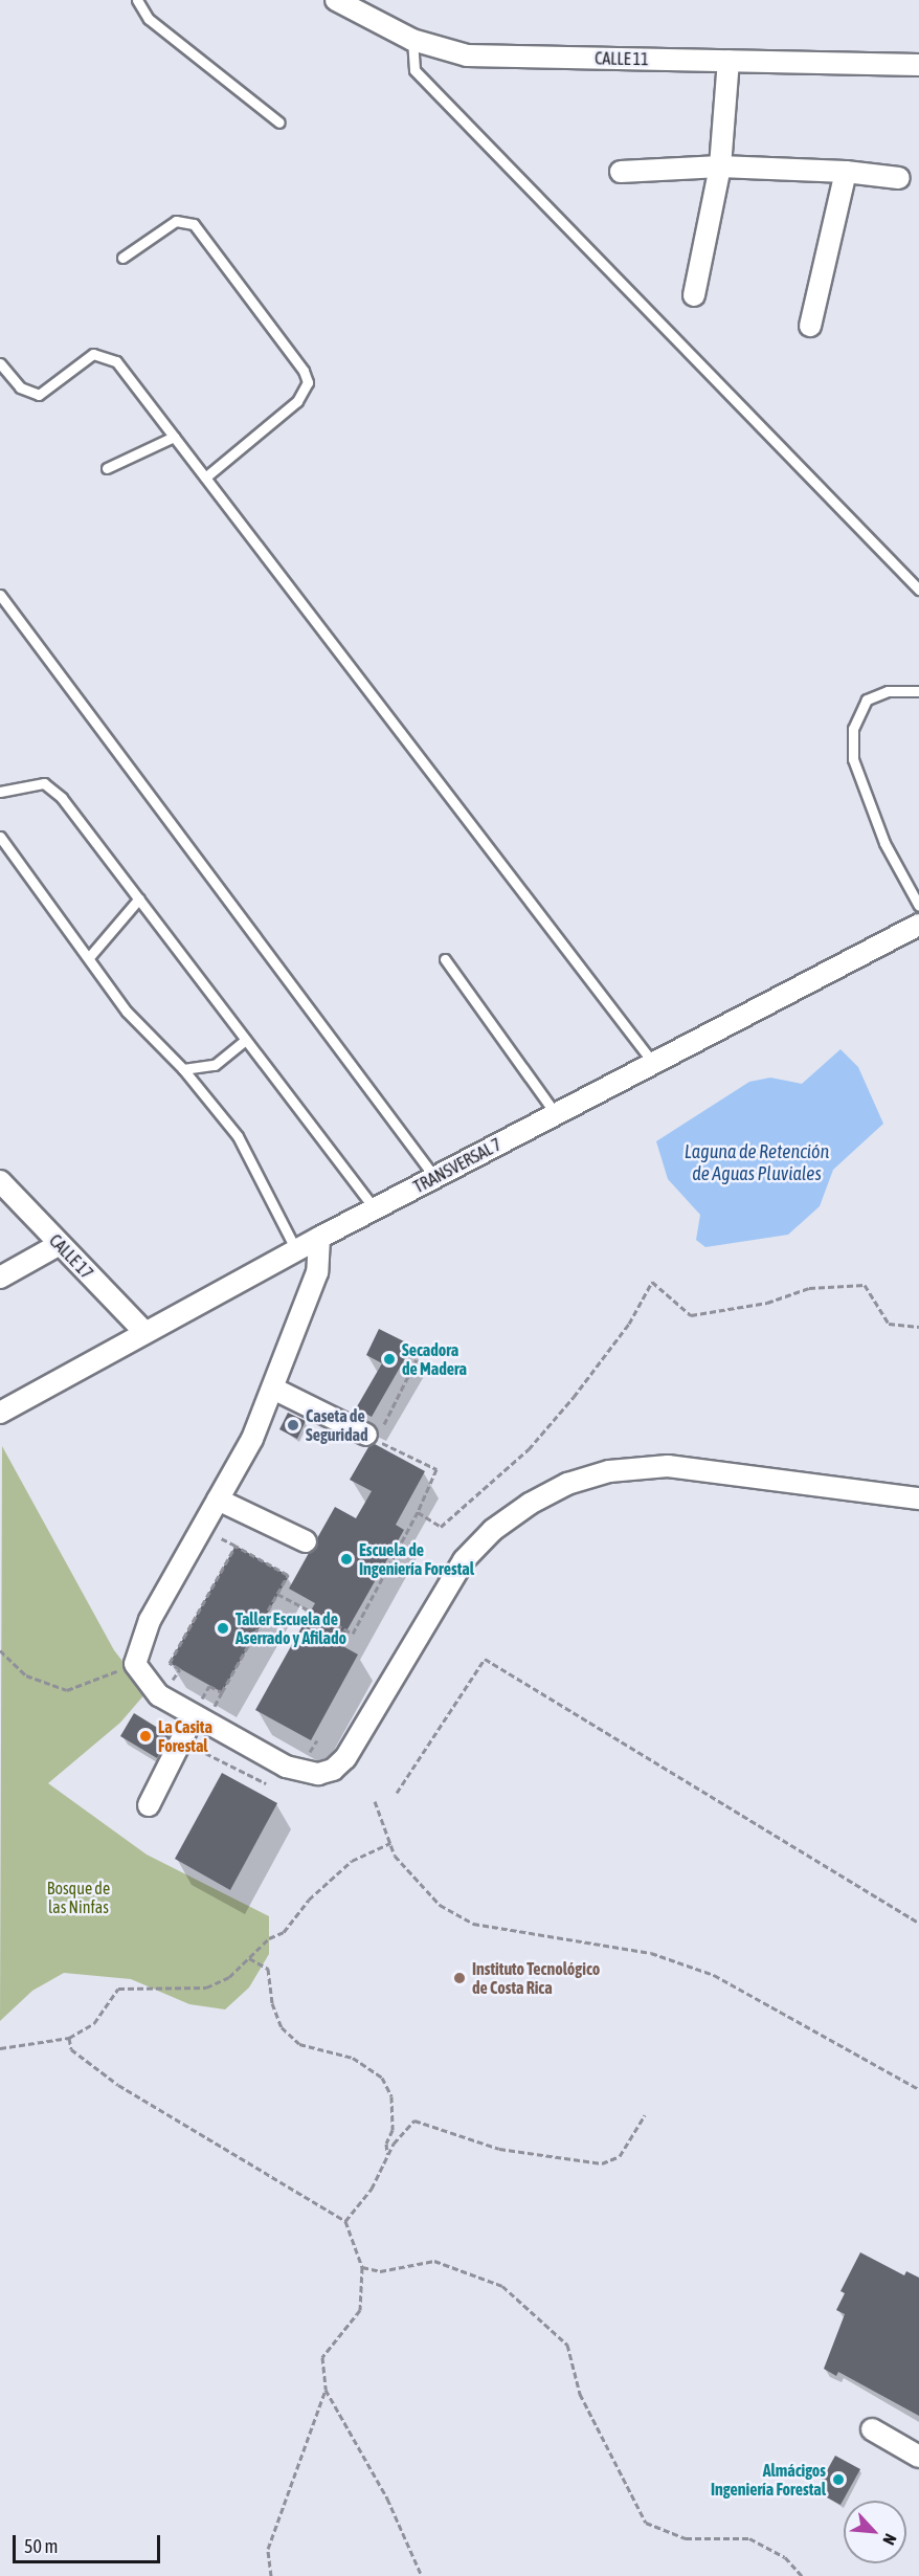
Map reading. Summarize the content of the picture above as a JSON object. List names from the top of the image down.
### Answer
{
  "streets": {
    "street": ["CALLE 11", "TRANSVERSAL 7", "CALLE 17"]
  },
  "crossings": [
    ["TRANSVERSAL 7", "CALLE 17"]
  ],
  "water": ["Laguna de Retención de Aguas Pluviales"],
  "parks": ["Bosque de las Ninfas"],
  "places": [
    "Secadora de Madera",
    "Caseta de Seguridad",
    "Escuela de Ingeniería Forestal",
    "Taller Escuela de Aserrado y Afilado",
    "La Casita Forestal",
    "Instituto Tecnológico de Costa Rica",
    "Almácigos Ingeniería Forestal"
  ],
  "scale_bar": "50 m",
  "north": "bottom right"
}
